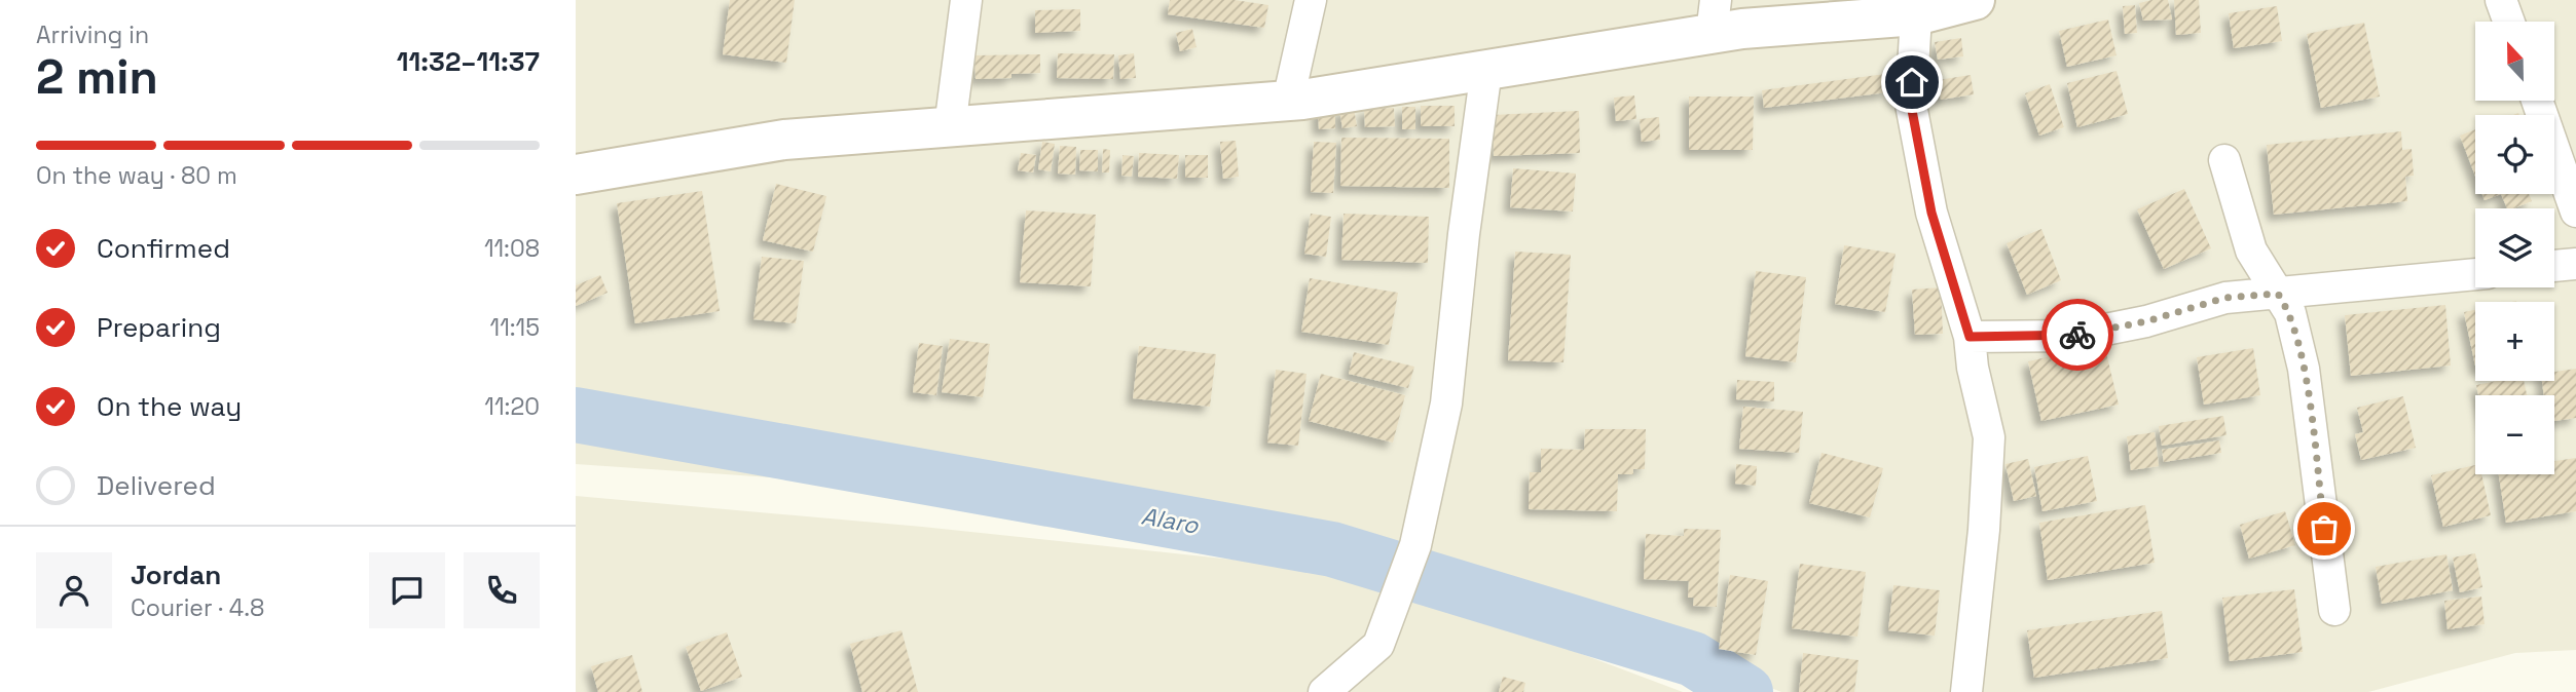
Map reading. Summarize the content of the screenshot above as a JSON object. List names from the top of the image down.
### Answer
{
  "water": ["Alaro"],
  "north": "top",
  "page": {
    "heading": ["2 min", "Arriving in", "11:32–11:37"],
    "panel": ["Jordan", "Courier · 4.8"],
    "map_buttons": ["+", "−"],
    "bar": "On the way · 80 m",
    "list": [
      ["Confirmed", "11:08"],
      ["Preparing", "11:15"],
      ["On the way", "11:20"],
      "Delivered"
    ]
  }
}
